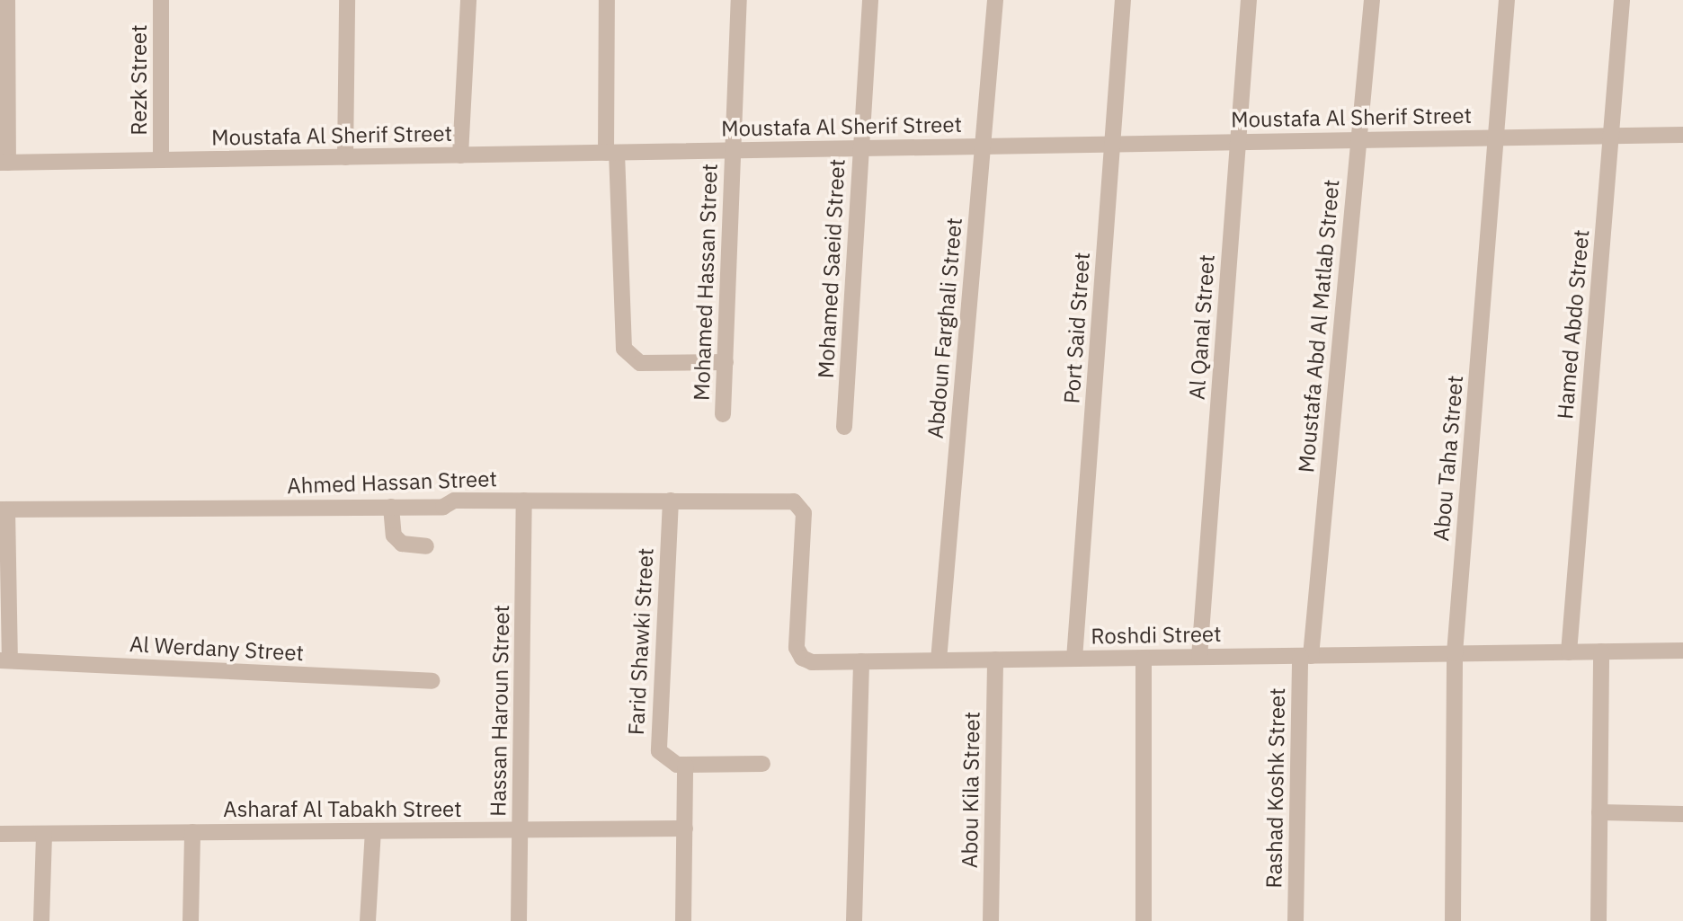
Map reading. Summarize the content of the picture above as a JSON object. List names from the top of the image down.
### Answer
{
  "streets": {
    "street": [
      "Rezk Street",
      "Moustafa Al Sherif Street",
      "Mohamed Saeid Street",
      "Mohamed Hassan Street",
      "Hamed Abdo Street",
      "Moustafa Abd Al Matlab Street",
      "Al Qanal Street",
      "Abdoun Farghali Street",
      "Port Said Street",
      "Abou Taha Street",
      "Ahmed Hassan Street",
      "Roshdi Street",
      "Farid Shawki Street",
      "Al Werdany Street",
      "Hassan Haroun Street",
      "Rashad Koshk Street",
      "Abou Kila Street",
      "Asharaf Al Tabakh Street"
    ]
  },
  "crossings": [
    ["Rezk Street", "Moustafa Al Sherif Street"],
    ["Moustafa Al Sherif Street", "Mohamed Saeid Street"],
    ["Moustafa Al Sherif Street", "Mohamed Hassan Street"],
    ["Moustafa Al Sherif Street", "Hamed Abdo Street"],
    ["Moustafa Al Sherif Street", "Moustafa Abd Al Matlab Street"],
    ["Moustafa Al Sherif Street", "Al Qanal Street"],
    ["Moustafa Al Sherif Street", "Abdoun Farghali Street"],
    ["Moustafa Al Sherif Street", "Port Said Street"],
    ["Moustafa Al Sherif Street", "Abou Taha Street"],
    ["Hamed Abdo Street", "Roshdi Street"],
    ["Moustafa Abd Al Matlab Street", "Roshdi Street"],
    ["Moustafa Abd Al Matlab Street", "Rashad Koshk Street"],
    ["Al Qanal Street", "Roshdi Street"],
    ["Abdoun Farghali Street", "Roshdi Street"],
    ["Port Said Street", "Roshdi Street"],
    ["Abou Taha Street", "Roshdi Street"],
    ["Ahmed Hassan Street", "Roshdi Street"],
    ["Ahmed Hassan Street", "Farid Shawki Street"],
    ["Ahmed Hassan Street", "Hassan Haroun Street"],
    ["Roshdi Street", "Rashad Koshk Street"],
    ["Roshdi Street", "Abou Kila Street"],
    ["Hassan Haroun Street", "Asharaf Al Tabakh Street"]
  ]
}
